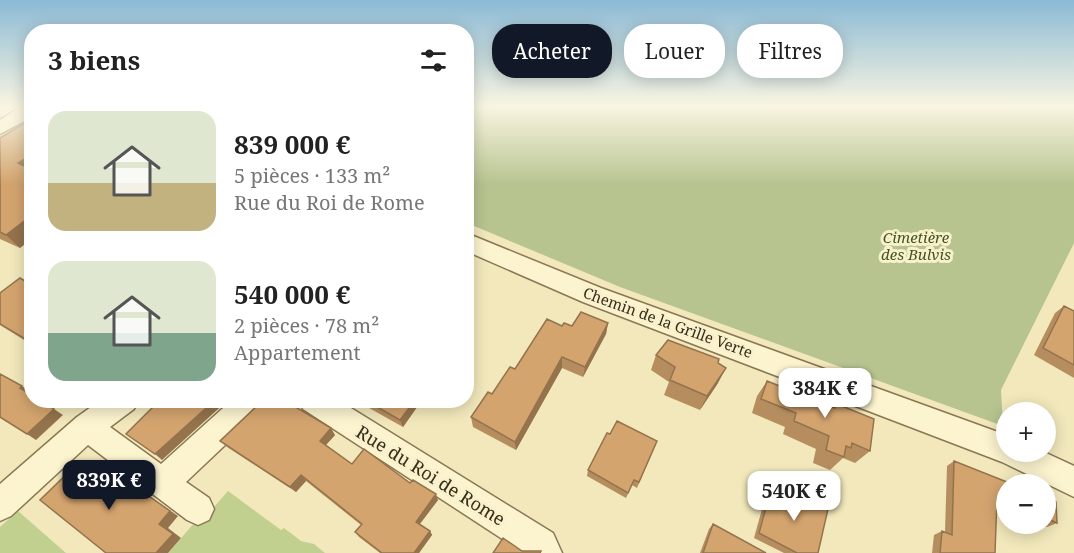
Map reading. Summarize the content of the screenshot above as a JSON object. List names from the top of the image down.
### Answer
{
  "streets": {
    "street": ["Chemin de la Grille Verte", "Rue du Roi de Rome"]
  },
  "parks": ["Cimetière des Bulvis"],
  "page": {
    "chip": ["Acheter", "Louer", "Filtres"],
    "heading": "3 biens",
    "list": [
      {
        "name": "839 000 €",
        "note": "5 pièces · 133 m² · Rue du Roi de Rome"
      },
      {
        "name": "540 000 €",
        "note": "2 pièces · 78 m² · Appartement"
      }
    ],
    "price": ["384K €", "839K €", "540K €"],
    "map_buttons": ["+", "−"]
  }
}
